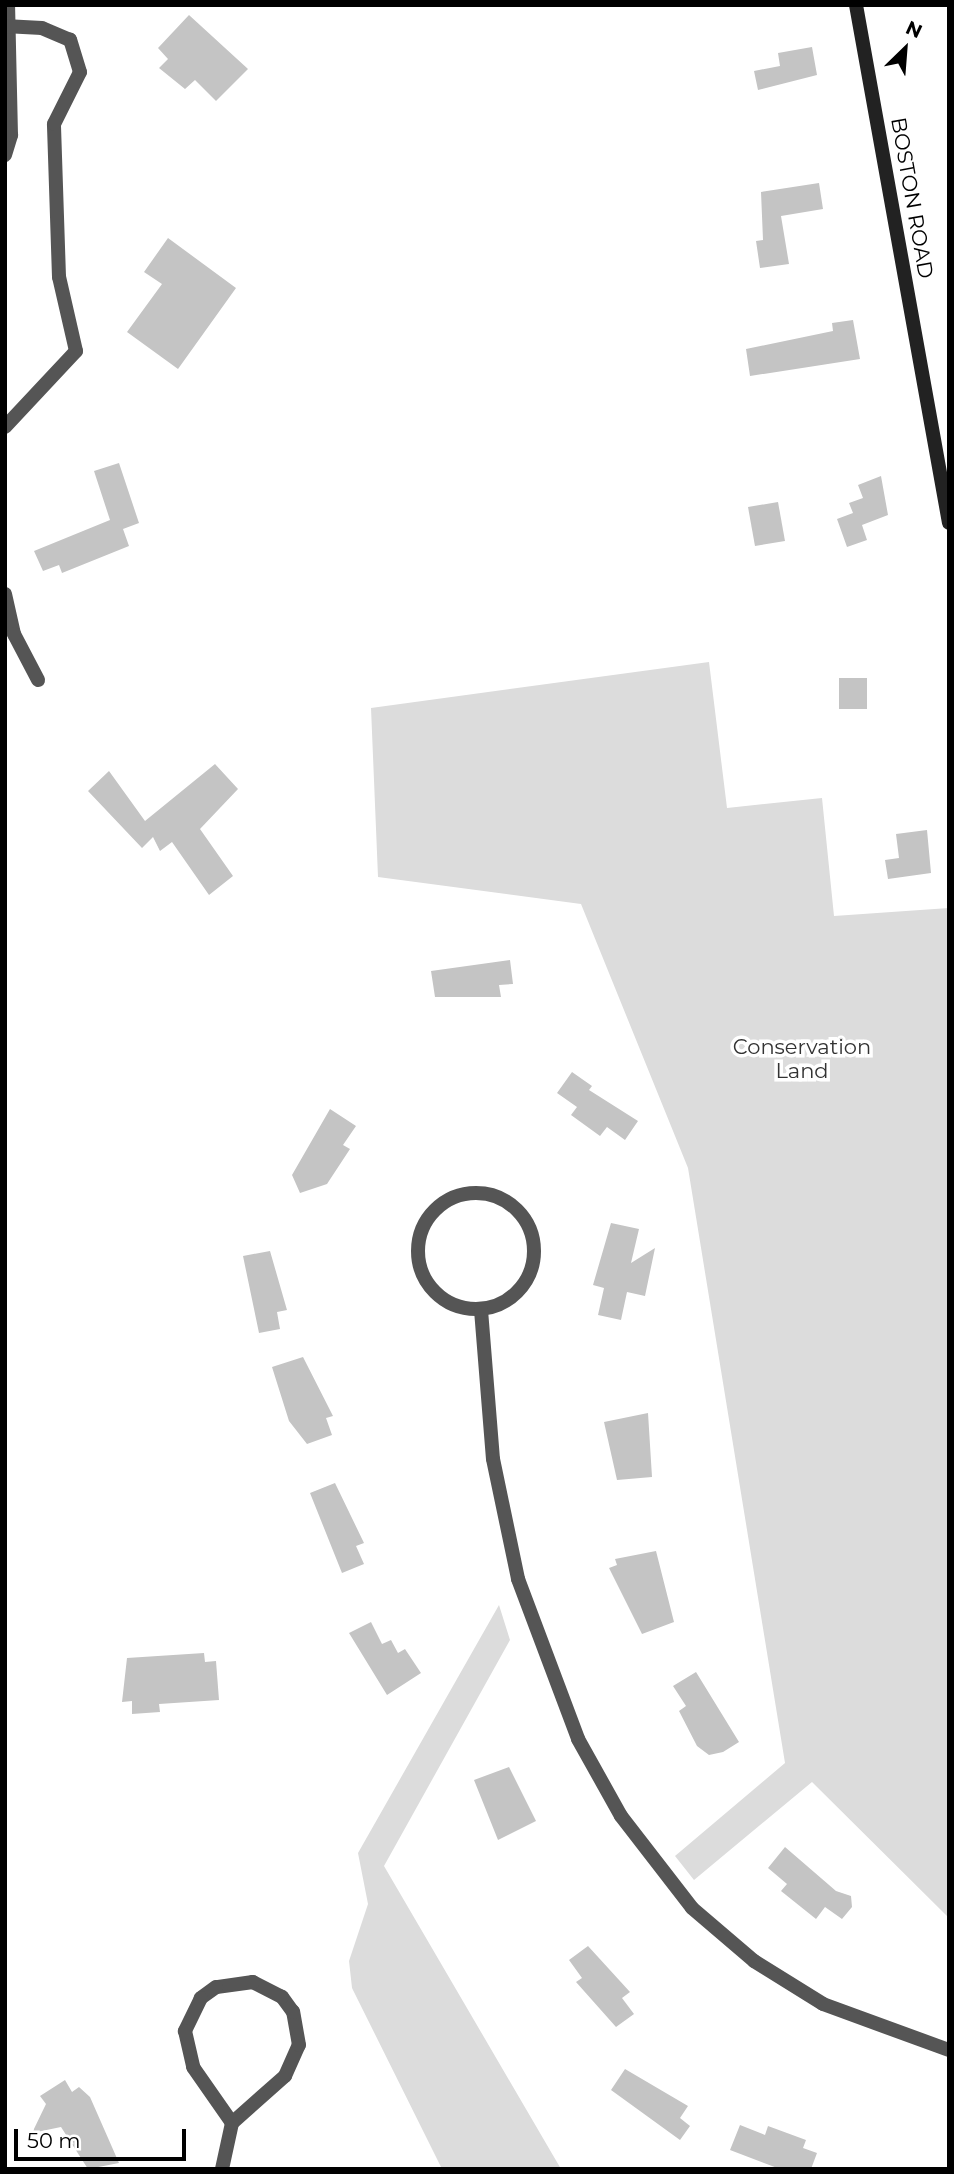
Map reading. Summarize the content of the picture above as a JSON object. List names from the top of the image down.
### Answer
{
  "streets": {
    "main road": ["BOSTON ROAD"]
  },
  "parks": ["Conservation Land"],
  "scale_bar": "50 m",
  "north": "top right"
}
